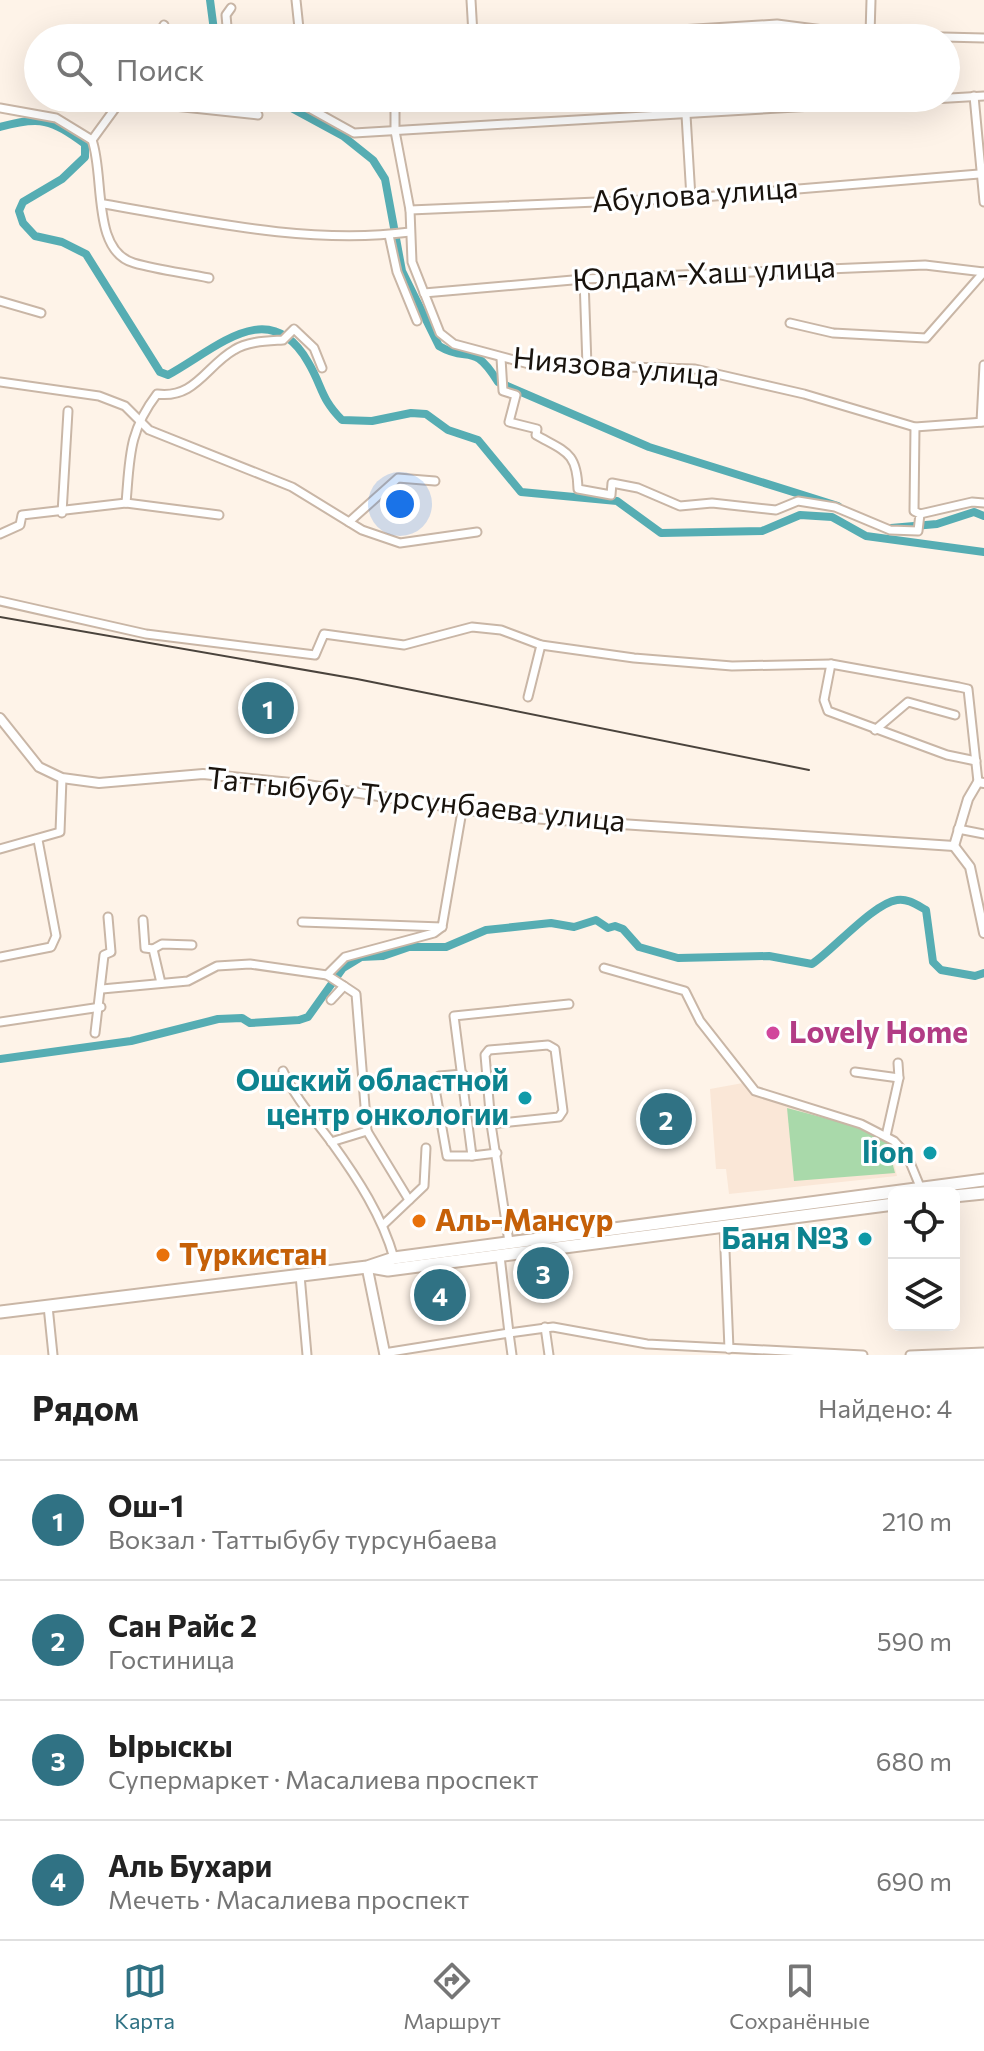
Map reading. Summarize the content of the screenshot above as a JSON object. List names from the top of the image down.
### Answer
{
  "streets": {
    "street": [
      "Абулова улица",
      "Юлдам-Хаш улица",
      "Ниязова улица",
      "Таттыбубу Турсунбаева улица"
    ]
  },
  "crossings": [
    ["Абулова улица", "Ниязова улица"],
    ["Юлдам-Хаш улица", "Ниязова улица"]
  ],
  "places": [
    "Lovely Home",
    "Ошский областной центр онкологии",
    "lion",
    "Аль-Мансур",
    "Баня №3",
    "Туркистан"
  ],
  "page": {
    "search": "Поиск",
    "pins": [
      "1",
      "2",
      "3",
      "4"
    ],
    "heading": ["Рядом", "Найдено: 4"],
    "list": [
      {
        "mark": "1",
        "name": "Ош-1",
        "note": "Вокзал · Таттыбубу турсунбаева",
        "value": "210 m"
      },
      {
        "mark": "2",
        "name": "Сан Райс 2",
        "note": "Гостиница",
        "value": "590 m"
      },
      {
        "mark": "3",
        "name": "Ырыскы",
        "note": "Супермаркет · Масалиева проспект",
        "value": "680 m"
      },
      {
        "mark": "4",
        "name": "Аль Бухари",
        "note": "Мечеть · Масалиева проспект",
        "value": "690 m"
      }
    ],
    "nav": ["Карта", "Маршрут", "Сохранённые"]
  }
}
